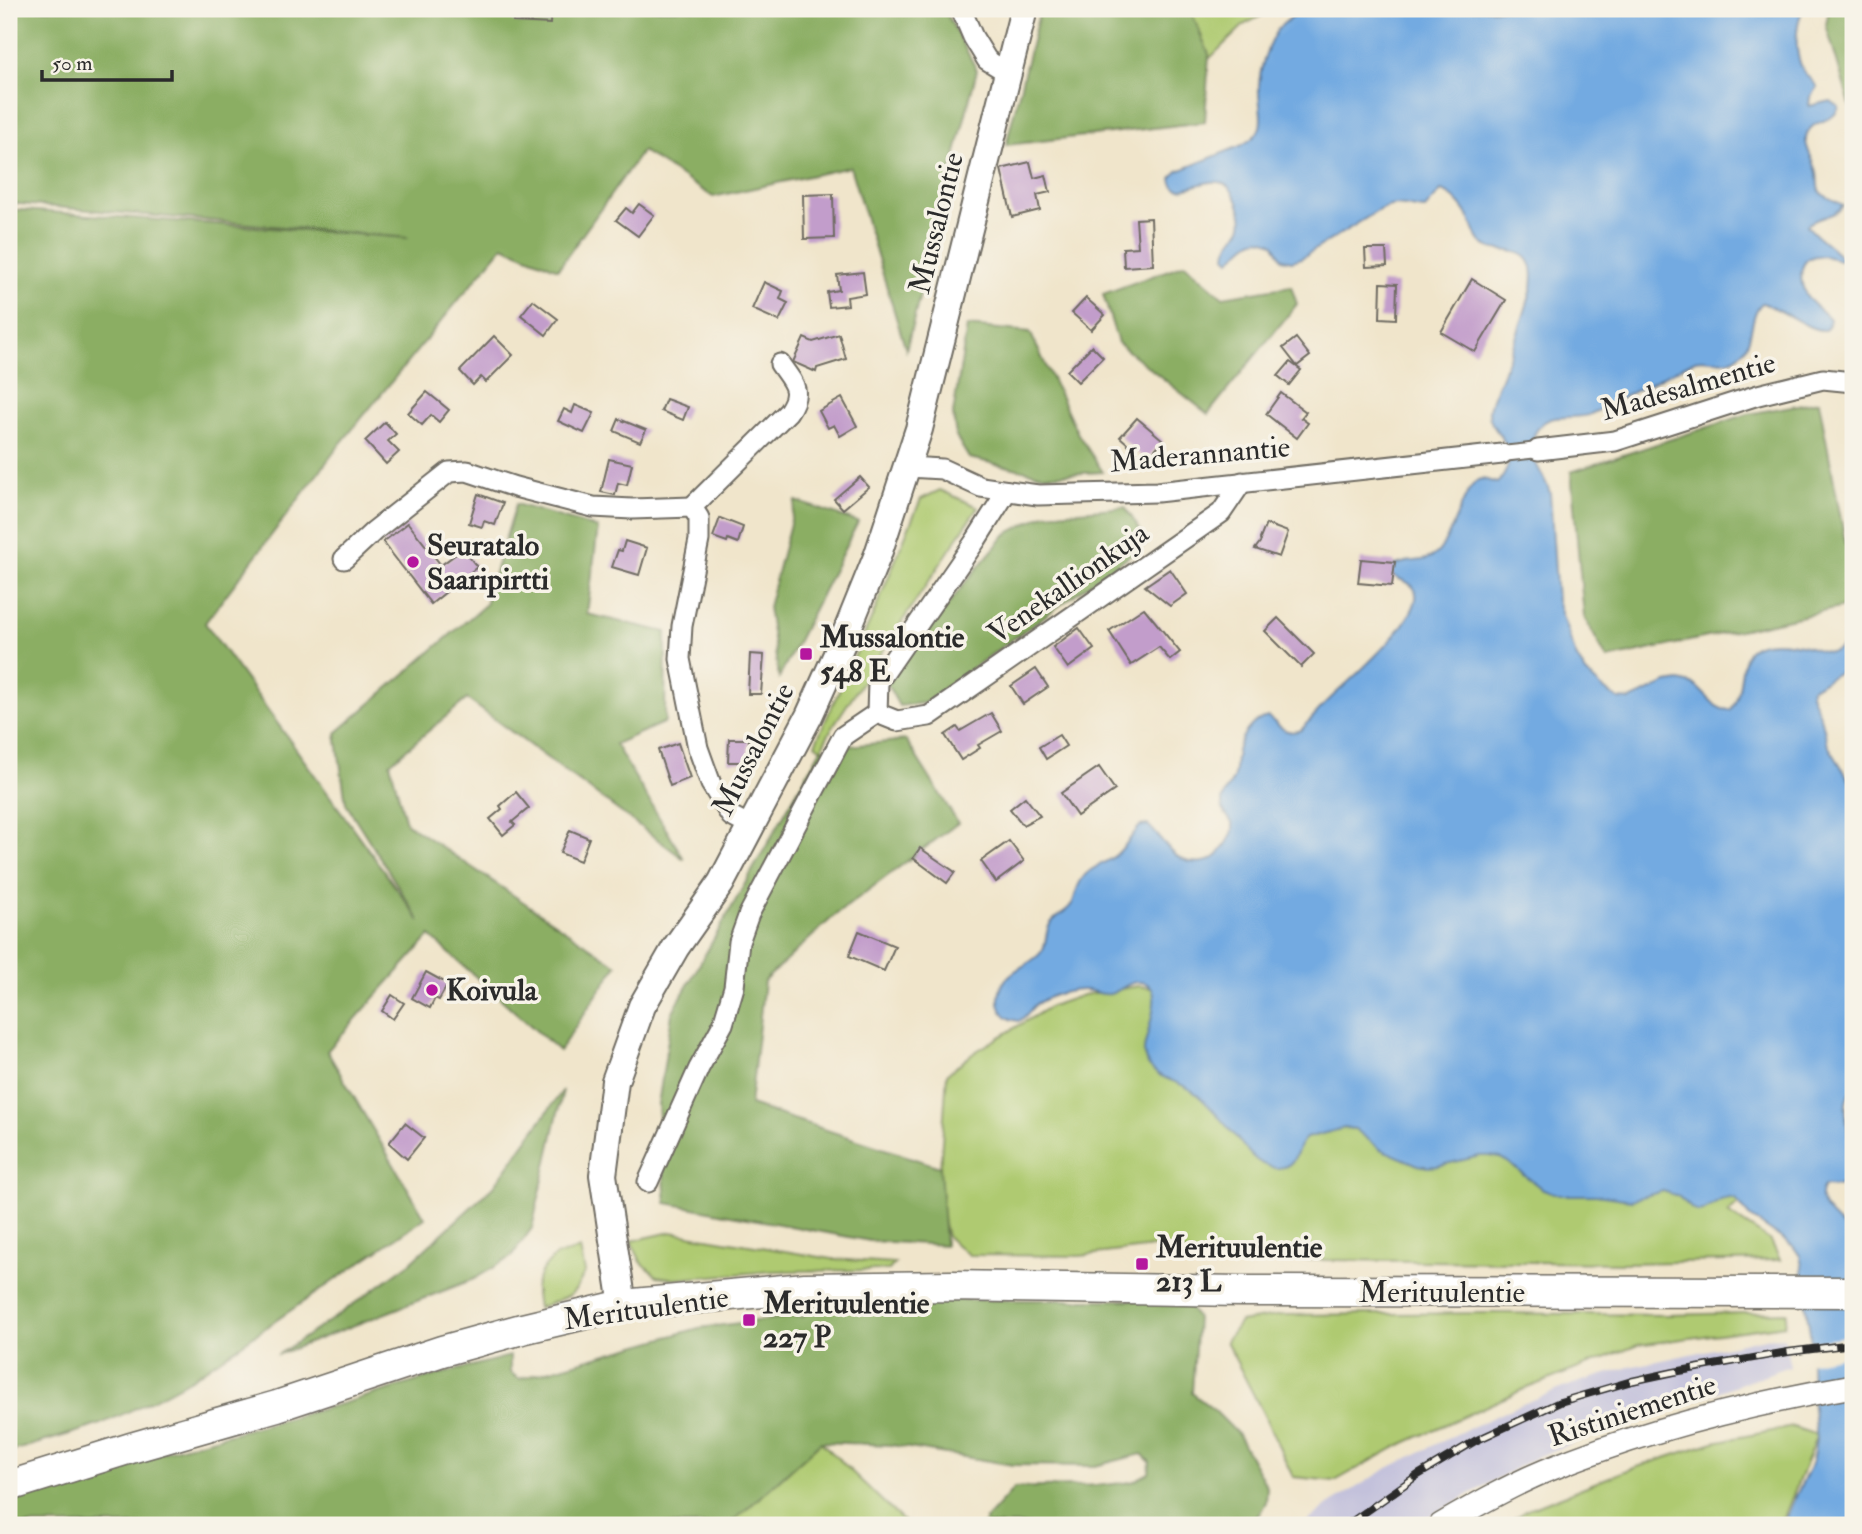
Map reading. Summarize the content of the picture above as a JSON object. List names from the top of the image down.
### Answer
{
  "streets": {
    "main road": ["Mussalontie", "Merituulentie"],
    "street": [
      "Madesalmentie",
      "Maderannantie",
      "Venekallionkuja",
      "Ristiniementie"
    ]
  },
  "crossings": [
    ["Mussalontie", "Maderannantie"],
    ["Mussalontie", "Merituulentie"],
    ["Maderannantie", "Venekallionkuja"]
  ],
  "places": {
    "other": ["Seuratalo Saaripirtti", "Koivula"],
    "transit": ["Mussalontie 548 E", "Merituulentie 213 L", "Merituulentie 227 P"]
  },
  "scale_bar": "50 m"
}
